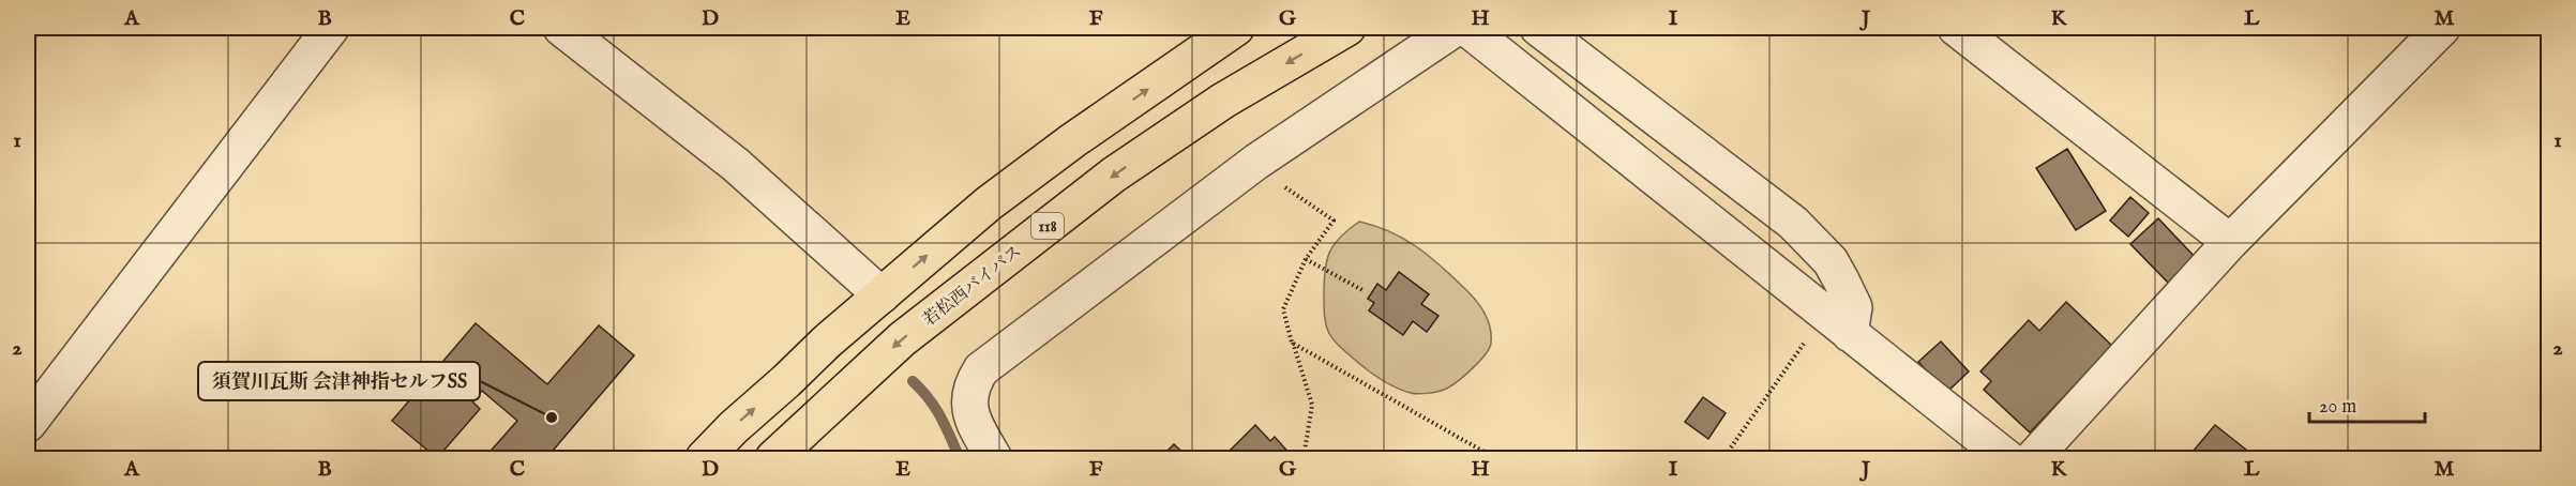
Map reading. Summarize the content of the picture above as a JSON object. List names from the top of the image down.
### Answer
{
  "streets": {
    "highway": ["118", "若松西バイパス"]
  },
  "places": ["須賀川瓦斯 会津神指セルフSS"],
  "scale_bar": "20 m",
  "grid": {
    "columns": [
      "A",
      "B",
      "C",
      "D",
      "E",
      "F",
      "G",
      "H",
      "I",
      "J",
      "K",
      "L",
      "M"
    ],
    "rows": ["1", "2"]
  }
}
